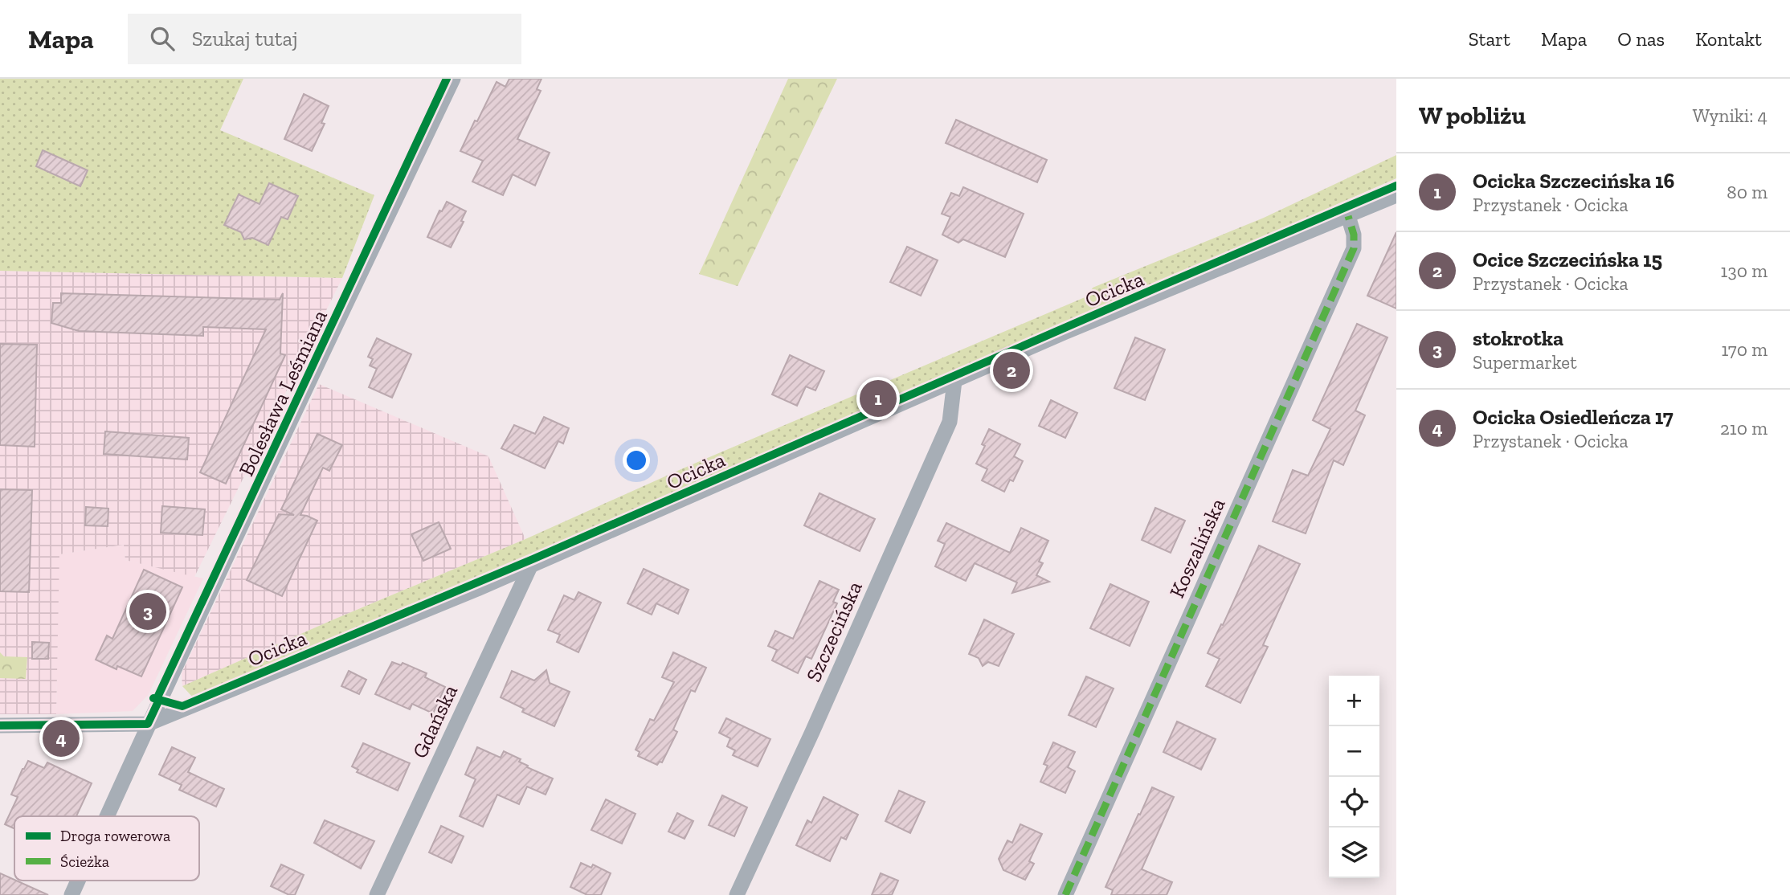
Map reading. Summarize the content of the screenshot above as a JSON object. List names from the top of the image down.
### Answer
{
  "streets": {
    "street": [
      "Ocicka",
      "Bolesława Leśmiana",
      "Koszalińska",
      "Szczecińska",
      "Gdańska"
    ]
  },
  "crossings": [
    ["Ocicka", "Bolesława Leśmiana"],
    ["Ocicka", "Koszalińska"],
    ["Ocicka", "Szczecińska"],
    ["Ocicka", "Gdańska"]
  ],
  "legend": ["Droga rowerowa", "Ścieżka"],
  "page": {
    "header": "Mapa",
    "search": "Szukaj tutaj",
    "nav": [
      "Start",
      "Mapa",
      "O nas",
      "Kontakt"
    ],
    "heading": ["W pobliżu", "Wyniki: 4"],
    "list": [
      {
        "mark": "1",
        "name": "Ocicka Szczecińska 16",
        "note": "Przystanek · Ocicka",
        "value": "80 m"
      },
      {
        "mark": "2",
        "name": "Ocice Szczecińska 15",
        "note": "Przystanek · Ocicka",
        "value": "130 m"
      },
      {
        "mark": "3",
        "name": "stokrotka",
        "note": "Supermarket",
        "value": "170 m"
      },
      {
        "mark": "4",
        "name": "Ocicka Osiedleńcza 17",
        "note": "Przystanek · Ocicka",
        "value": "210 m"
      }
    ],
    "pins": [
      "2",
      "1",
      "3",
      "4"
    ],
    "map_buttons": ["+", "−"]
  }
}
